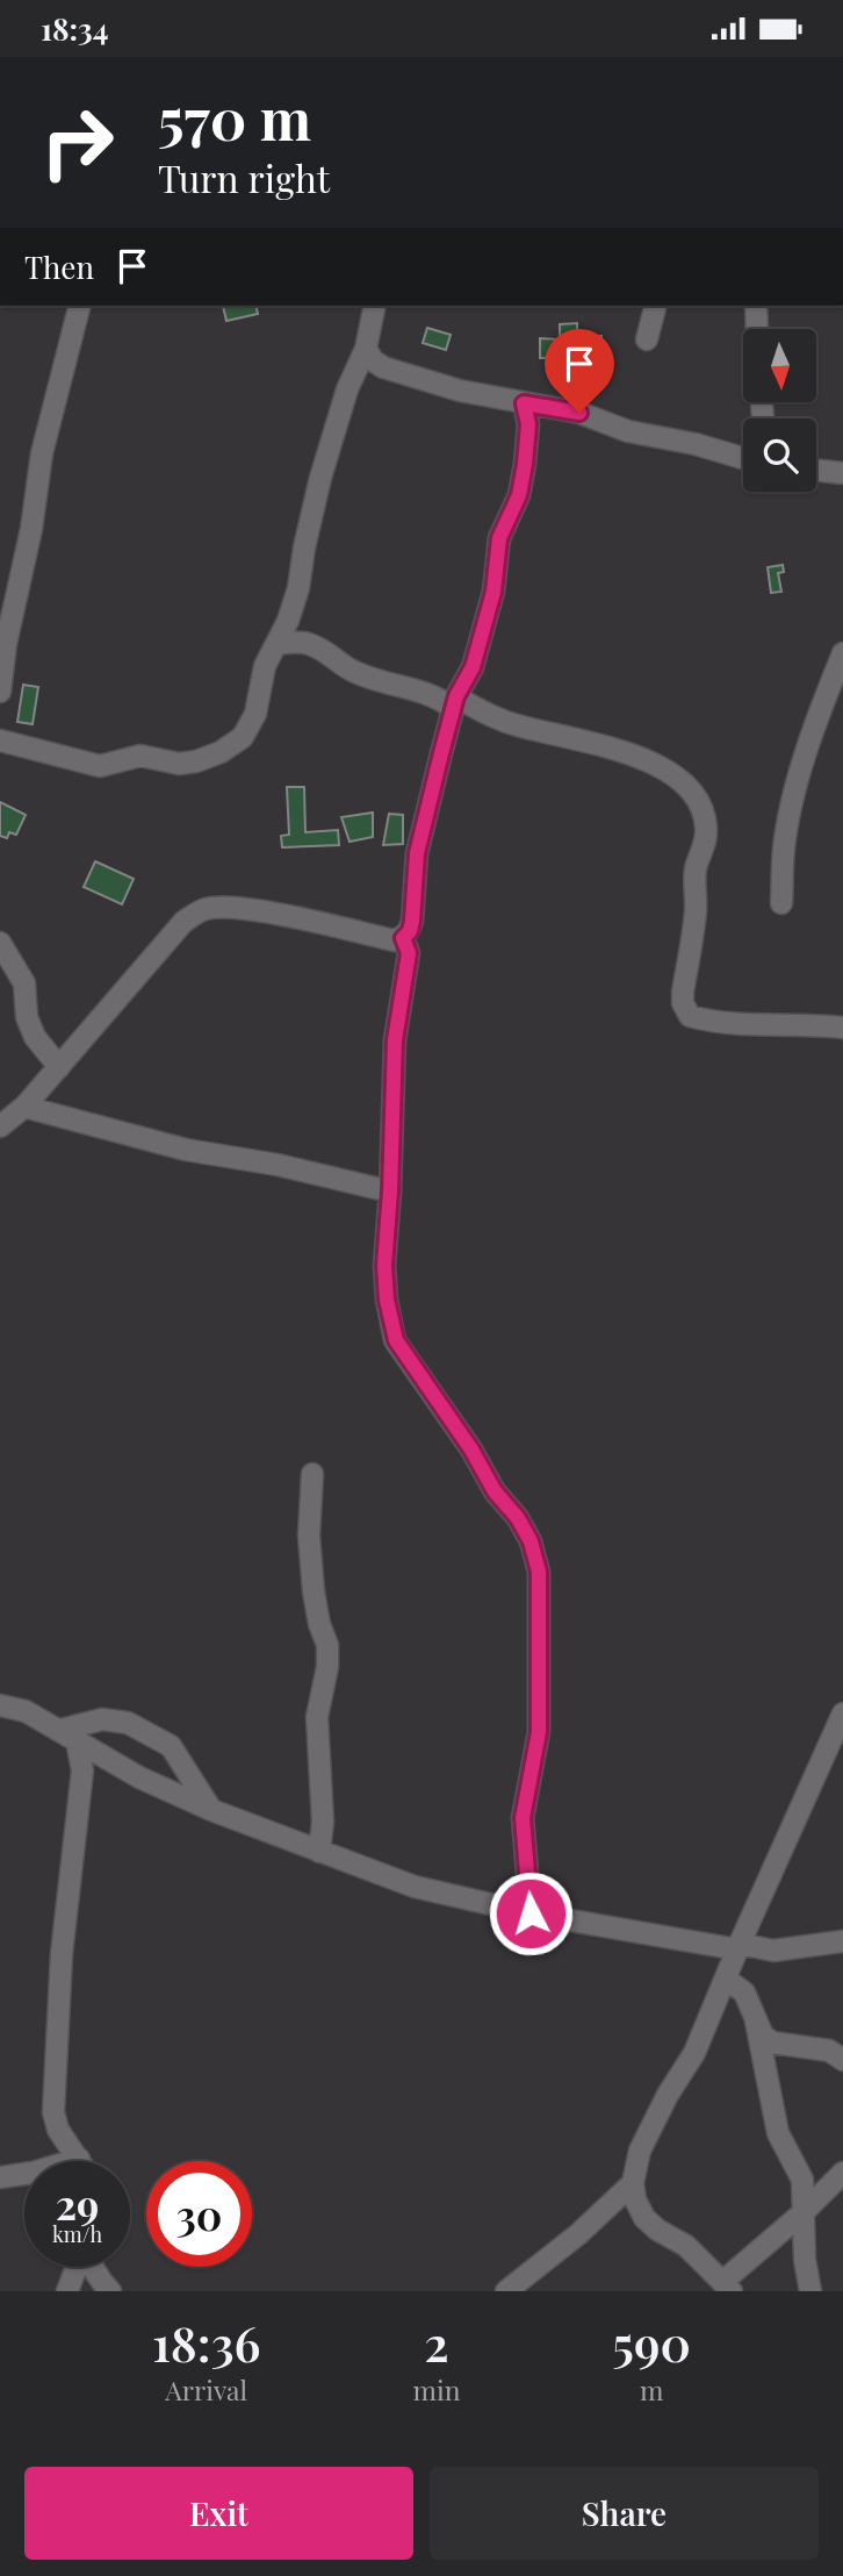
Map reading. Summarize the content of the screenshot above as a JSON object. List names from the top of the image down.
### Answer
{
  "north": "bottom",
  "page": {
    "status": "18:34",
    "turn": ["570 m", "Turn right"],
    "then": "Then",
    "speed": "29 km/h",
    "limit": "30",
    "eta": [
      "18:36",
      "Arrival",
      "2",
      "min",
      "590",
      "m"
    ],
    "buttons": ["Exit", "Share"]
  }
}
